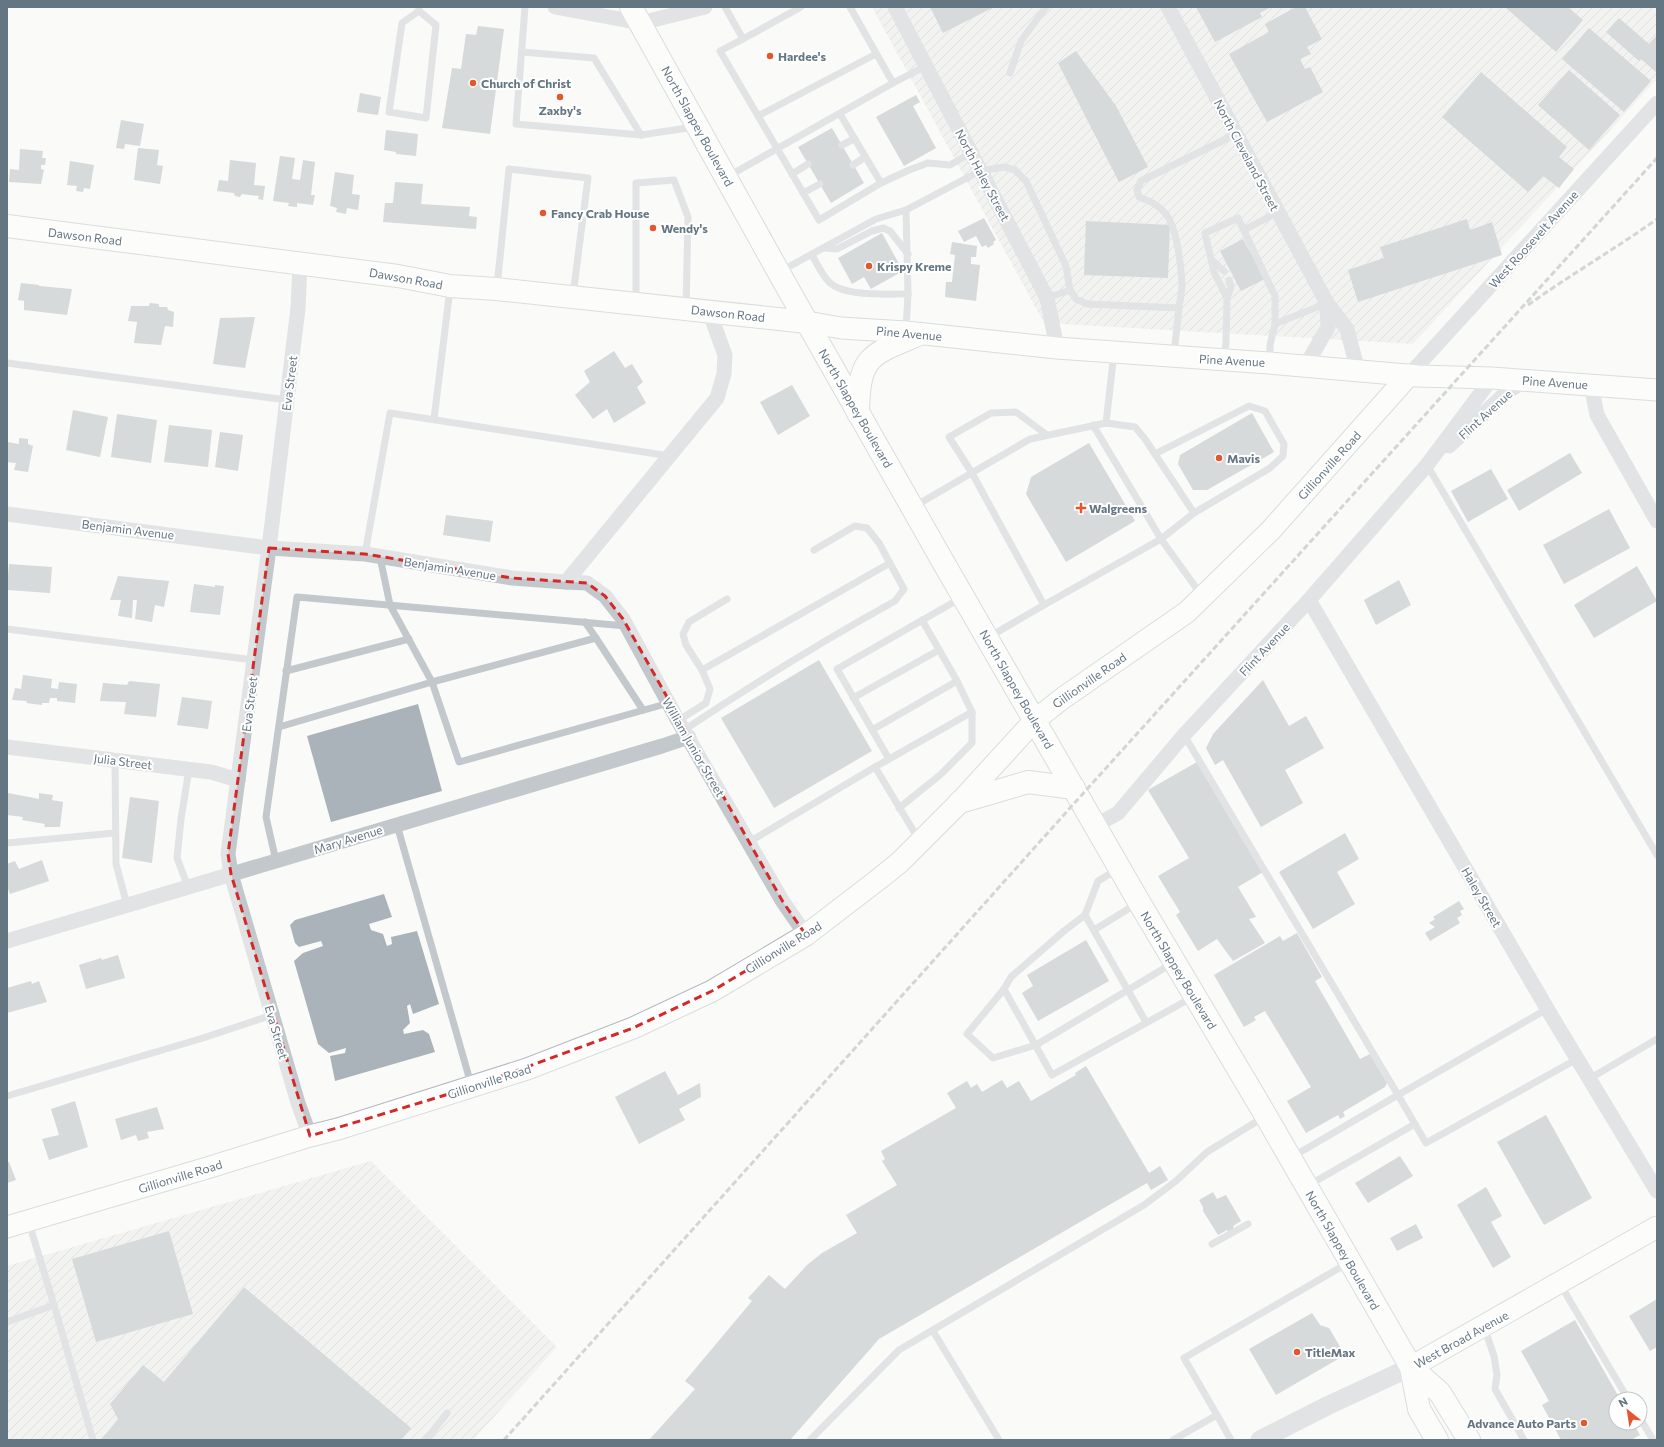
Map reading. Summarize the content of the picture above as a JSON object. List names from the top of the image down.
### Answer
{
  "streets": {
    "main road": [
      "North Slappey Boulevard",
      "Dawson Road",
      "Pine Avenue",
      "Gillionville Road",
      "West Broad Avenue"
    ],
    "street": [
      "North Cleveland Street",
      "North Haley Street",
      "West Roosevelt Avenue",
      "Eva Street",
      "Flint Avenue",
      "Benjamin Avenue",
      "William Junior Street",
      "Julia Street",
      "Mary Avenue",
      "Haley Street"
    ]
  },
  "crossings": [
    ["North Slappey Boulevard", "Dawson Road"],
    ["North Slappey Boulevard", "Pine Avenue"],
    ["North Slappey Boulevard", "Flint Avenue"],
    ["North Slappey Boulevard", "Gillionville Road"],
    ["North Slappey Boulevard", "West Broad Avenue"],
    ["North Cleveland Street", "Pine Avenue"],
    ["North Haley Street", "Pine Avenue"],
    ["Dawson Road", "Pine Avenue"],
    ["Dawson Road", "Eva Street"],
    ["West Roosevelt Avenue", "Pine Avenue"],
    ["West Roosevelt Avenue", "Gillionville Road"],
    ["Pine Avenue", "Flint Avenue"],
    ["Pine Avenue", "Gillionville Road"],
    ["Eva Street", "Gillionville Road"],
    ["Eva Street", "Benjamin Avenue"],
    ["Eva Street", "Julia Street"],
    ["Eva Street", "Mary Avenue"],
    ["Flint Avenue", "Haley Street"],
    ["Gillionville Road", "William Junior Street"],
    ["Benjamin Avenue", "William Junior Street"],
    ["William Junior Street", "Mary Avenue"]
  ],
  "places": {
    "other": [
      "Hardee's",
      "Church of Christ",
      "Zaxby's",
      "Fancy Crab House",
      "Wendy's",
      "Krispy Kreme",
      "Mavis",
      "TitleMax",
      "Advance Auto Parts"
    ],
    "health": ["Walgreens"]
  },
  "north": "top left"
}
